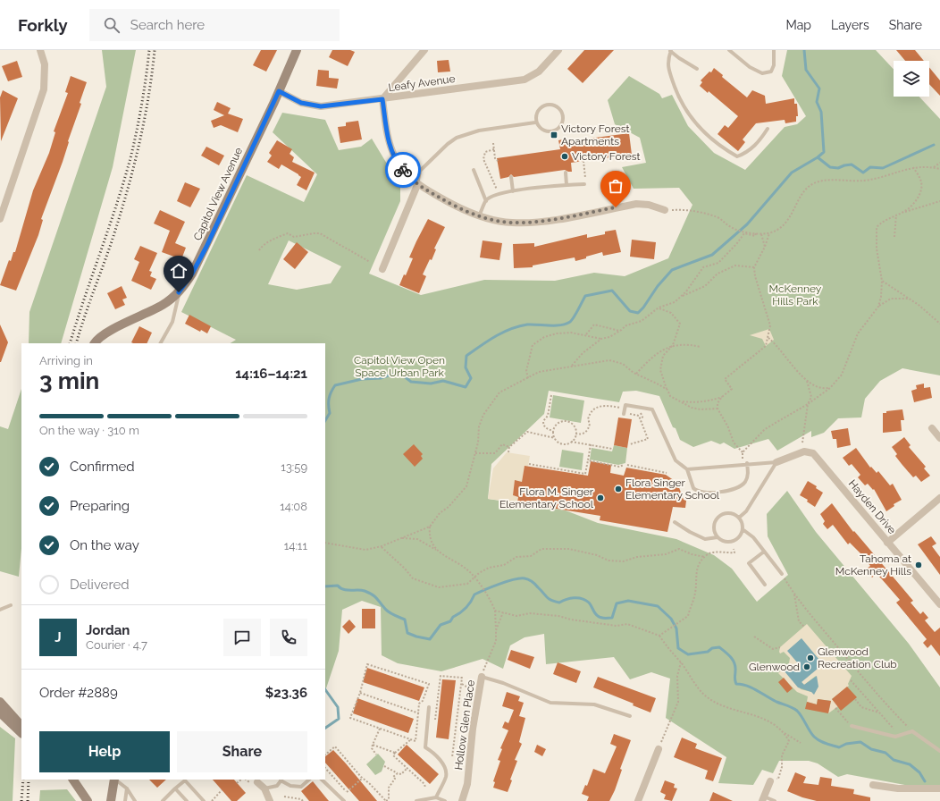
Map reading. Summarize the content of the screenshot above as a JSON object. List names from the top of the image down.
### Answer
{
  "streets": {
    "main road": ["Capitol View Avenue"],
    "street": ["Leafy Avenue", "Hayden Drive", "Hollow Glen Place"]
  },
  "crossings": [
    ["Leafy Avenue", "Capitol View Avenue"]
  ],
  "parks": ["McKenney Hills Park", "Capitol View Open Space Urban Park"],
  "places": {
    "transit": ["Victory Forest Apartments"],
    "other": [
      "Victory Forest",
      "Flora Singer Elementary School",
      "Flora M. Singer Elementary School",
      "Tahoma at McKenney Hills",
      "Glenwood Recreation Club",
      "Glenwood"
    ]
  },
  "page": {
    "header": "Forkly",
    "search": "Search here",
    "nav": ["Map", "Layers", "Share"],
    "heading": ["3 min", "Arriving in", "14:16–14:21"],
    "panel": [
      "Jordan",
      "Courier · 4.7",
      "Order #2889",
      "$23.36"
    ],
    "bar": "On the way · 310 m",
    "list": [
      ["Confirmed", "13:59"],
      ["Preparing", "14:08"],
      ["On the way", "14:11"],
      "Delivered"
    ],
    "round": "J",
    "buttons": ["Help", "Share"]
  }
}
